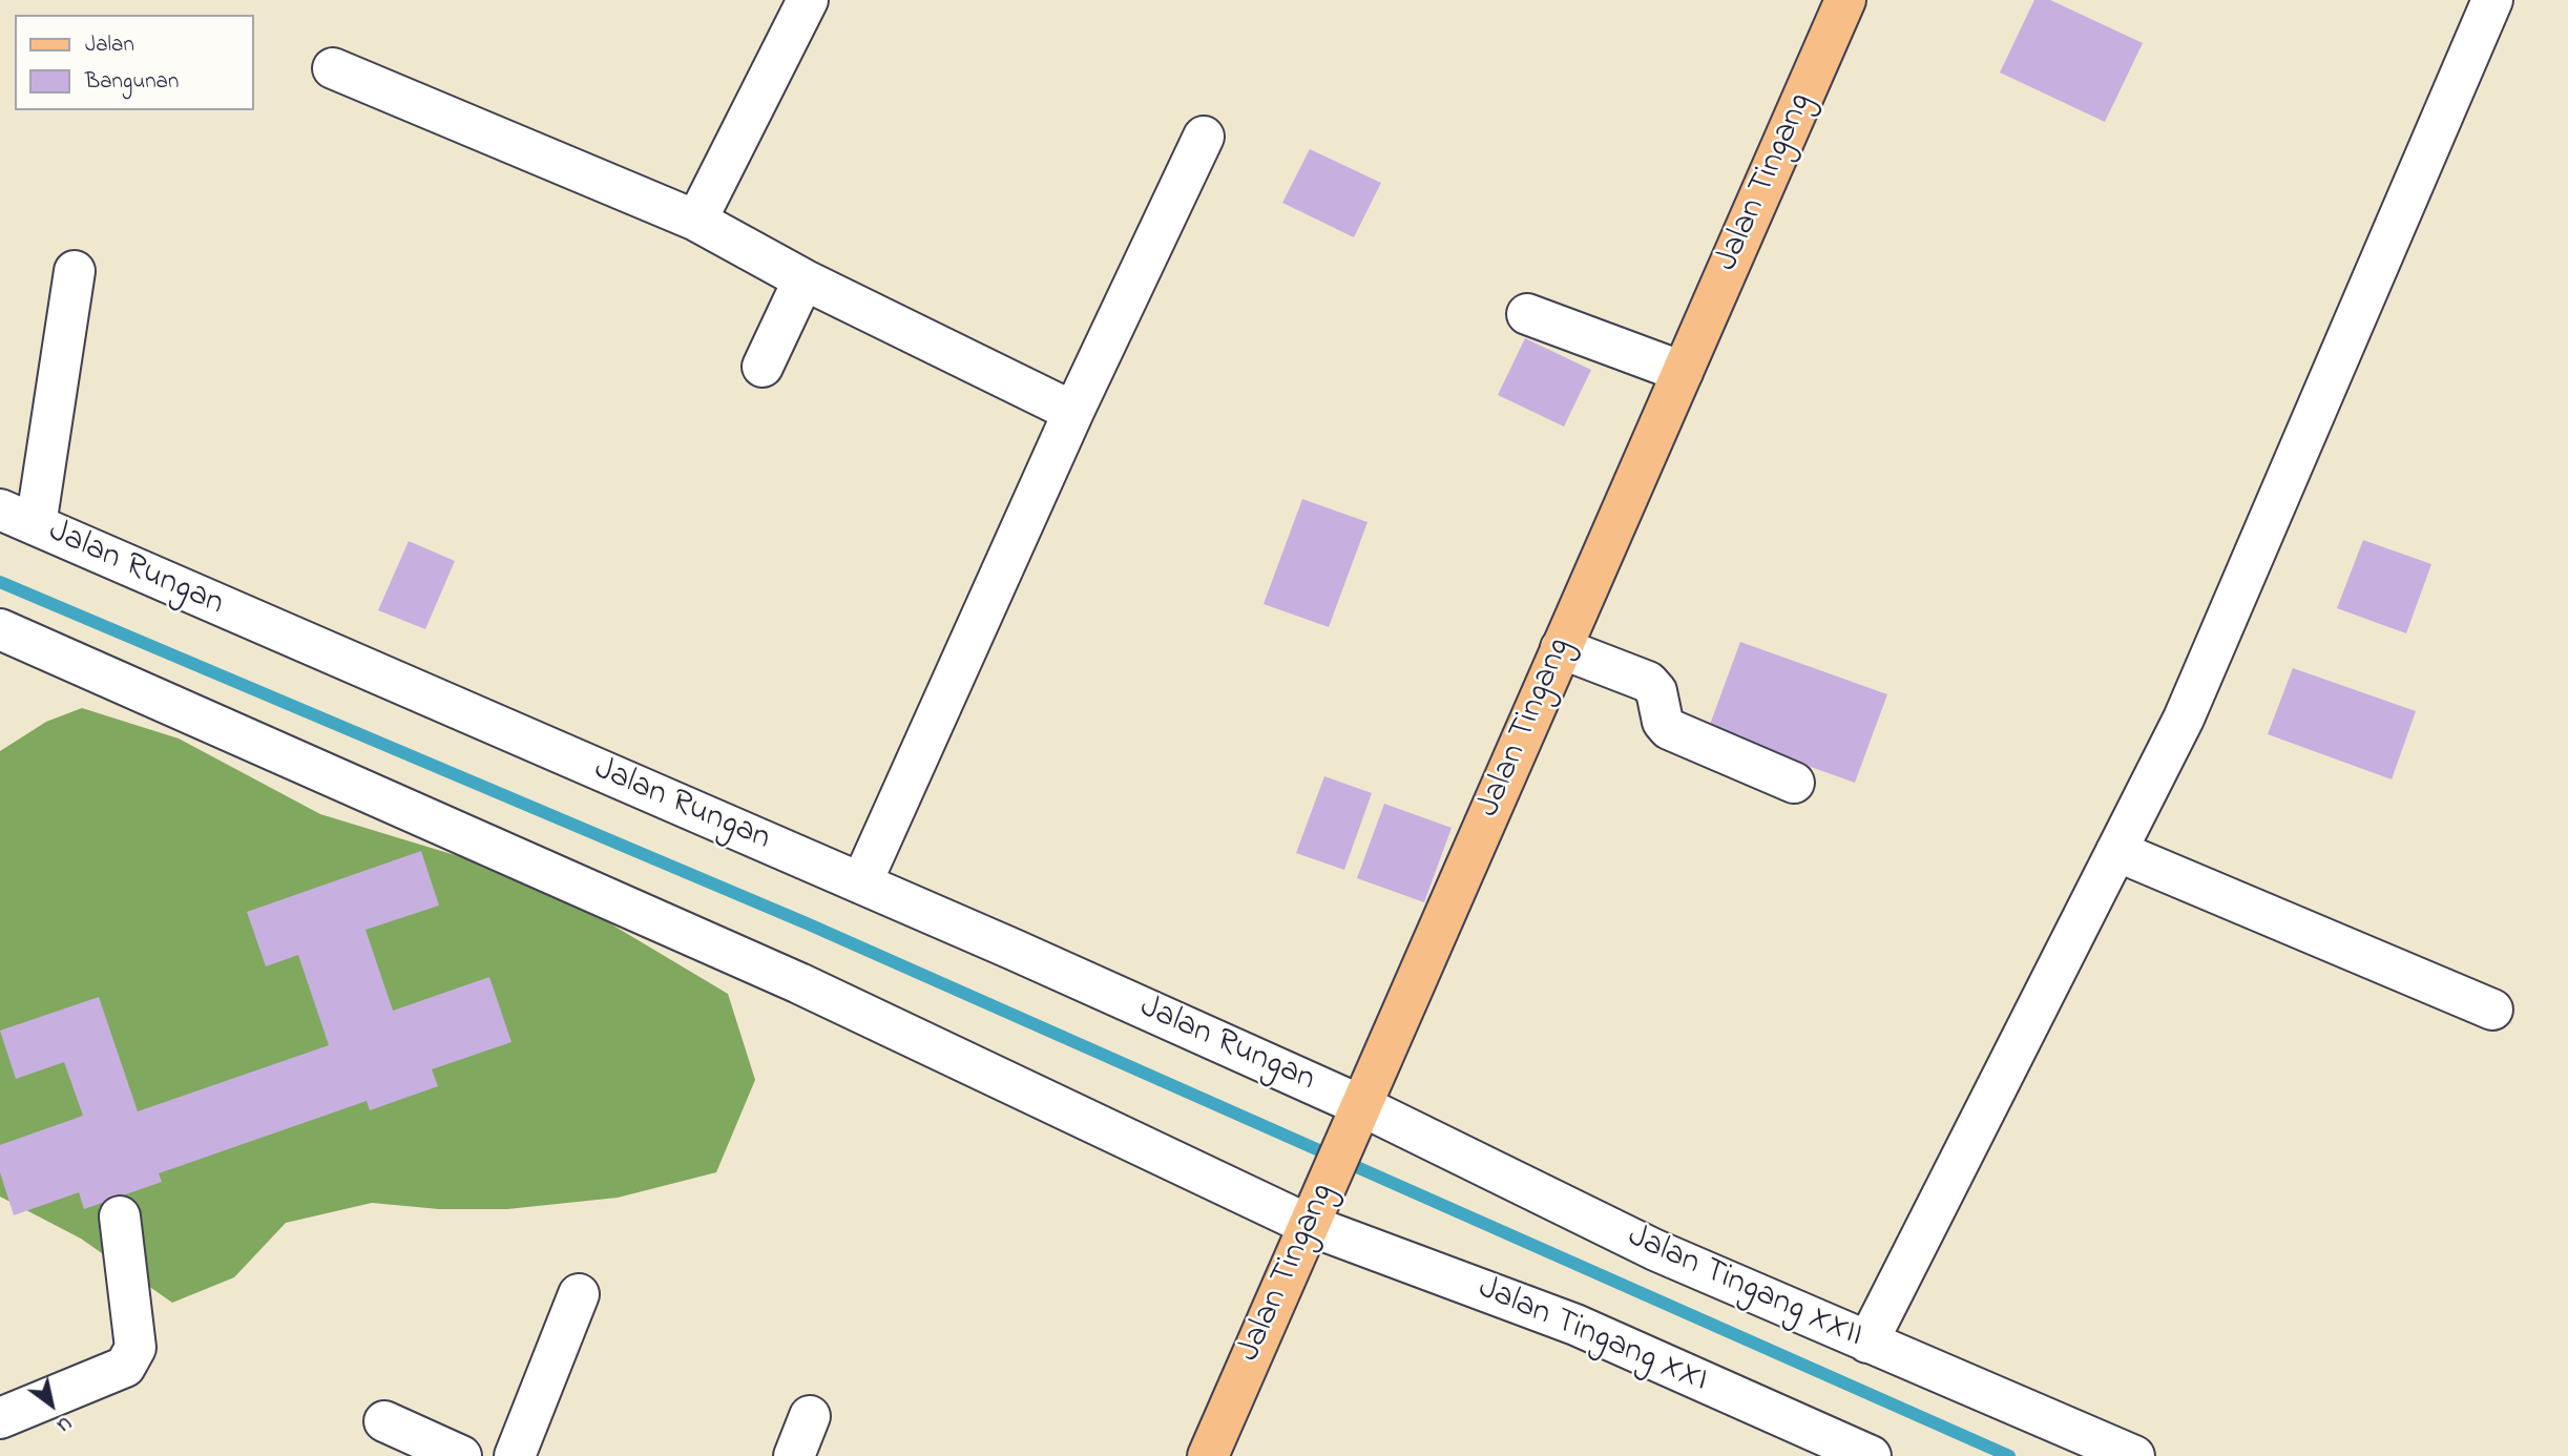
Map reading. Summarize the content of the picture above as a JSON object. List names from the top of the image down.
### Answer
{
  "streets": {
    "main road": ["Jalan Tingang"],
    "street": ["Jalan Rungan", "Jalan Tingang XXII", "Jalan Tingang XXI"]
  },
  "crossings": [
    ["Jalan Tingang", "Jalan Rungan"],
    ["Jalan Tingang", "Jalan Tingang XXII"],
    ["Jalan Tingang", "Jalan Tingang XXI"],
    ["Jalan Rungan", "Jalan Tingang XXII"]
  ],
  "legend": ["Jalan", "Bangunan"],
  "north": "bottom right"
}
